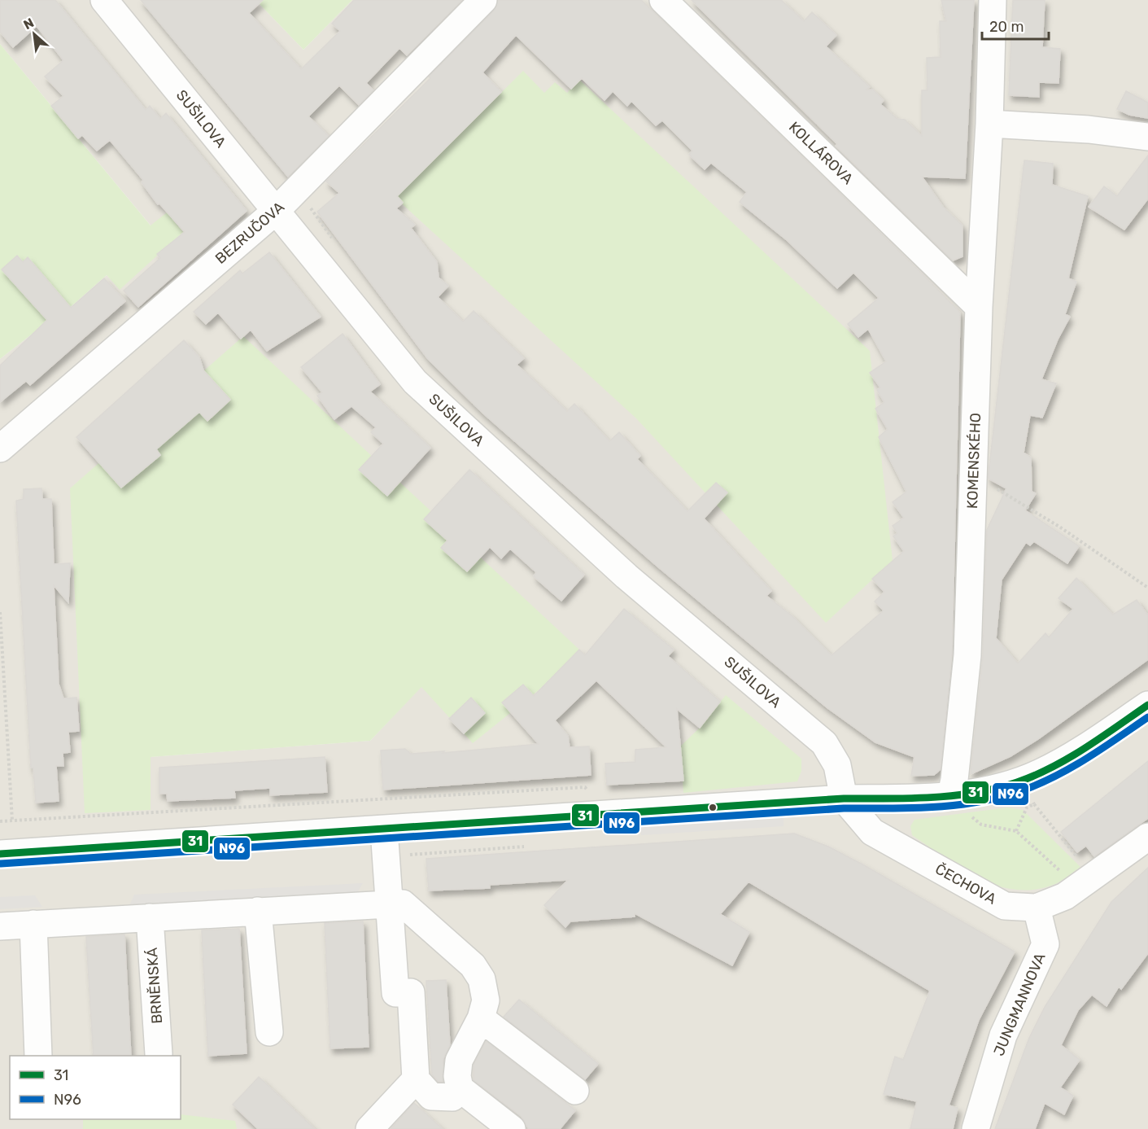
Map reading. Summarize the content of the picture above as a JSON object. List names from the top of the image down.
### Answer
{
  "streets": {
    "street": [
      "SUŠILOVA",
      "KOLLÁROVA",
      "BEZRUČOVA",
      "KOMENSKÉHO",
      "ČECHOVA",
      "BRNĚNSKÁ",
      "JUNGMANNOVA"
    ]
  },
  "crossings": [
    ["SUŠILOVA", "BEZRUČOVA"],
    ["SUŠILOVA", "ČECHOVA"],
    ["KOLLÁROVA", "KOMENSKÉHO"],
    ["ČECHOVA", "JUNGMANNOVA"]
  ],
  "lines": ["transit line 31", "transit line N96"],
  "legend": ["31", "N96"],
  "scale_bar": "20 m",
  "north": "top left"
}
